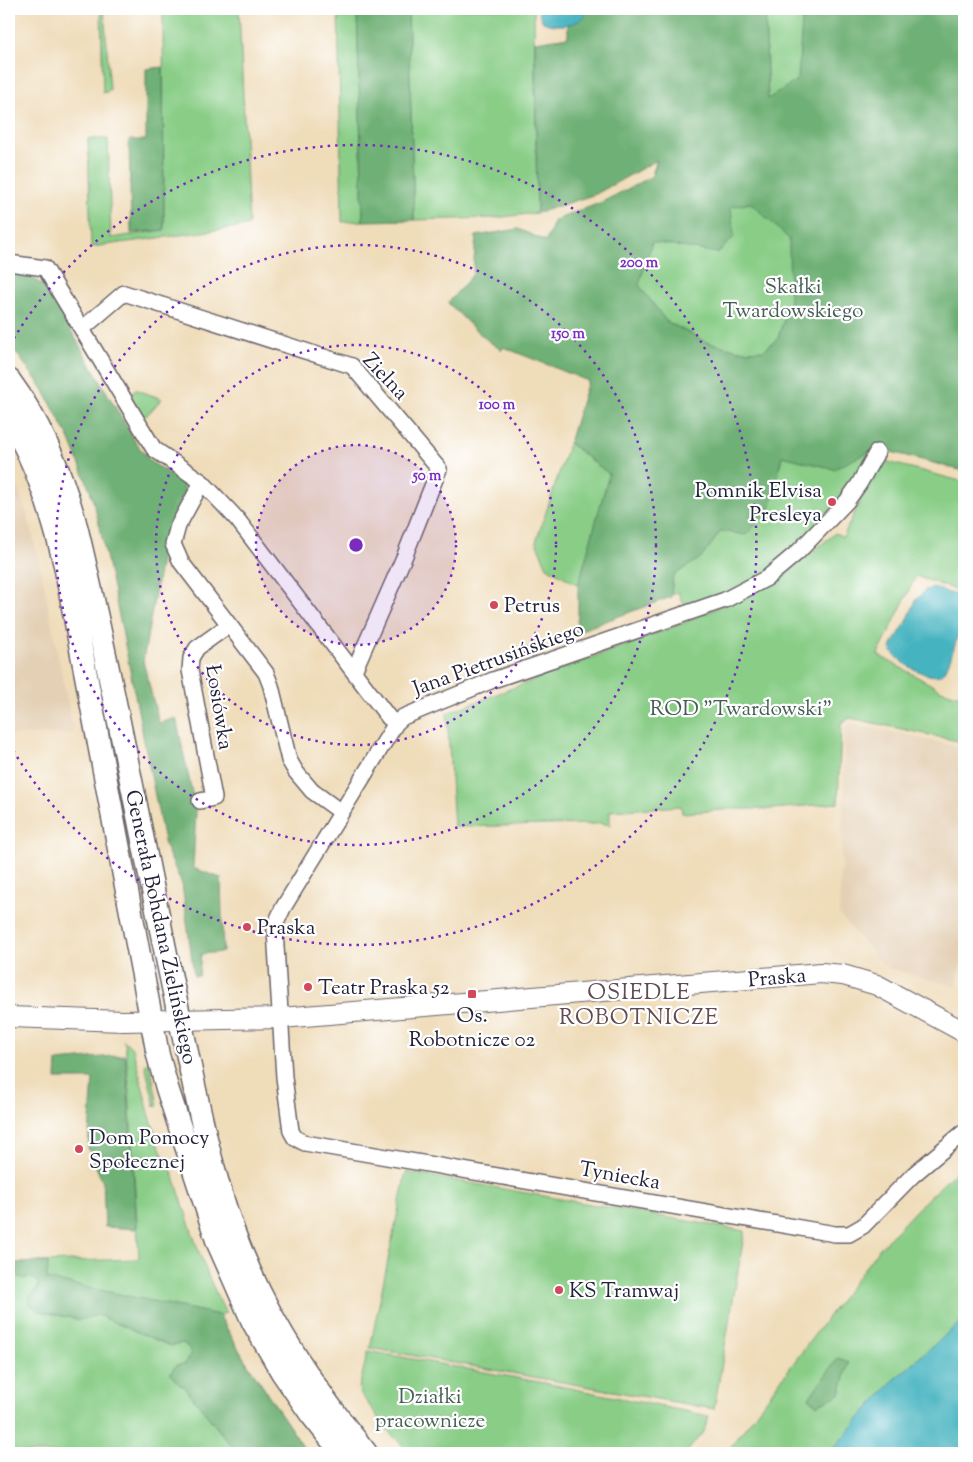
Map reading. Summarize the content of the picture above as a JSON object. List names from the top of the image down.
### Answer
{
  "streets": {
    "main road": ["Generała Bohdana Zielińskiego"],
    "street": [
      "Zielna",
      "Jana Pietrusińskiego",
      "Łosiówka",
      "Praska",
      "Tyniecka"
    ]
  },
  "crossings": [
    ["Jana Pietrusińskiego", "Praska"],
    ["Jana Pietrusińskiego", "Tyniecka"],
    ["Generała Bohdana Zielińskiego", "Praska"]
  ],
  "districts": ["OSIEDLE ROBOTNICZE"],
  "parks": ["Skałki Twardowskiego", "ROD \"Twardowski\"", "Działki pracownicze"],
  "places": {
    "other": [
      "Pomnik Elvisa Presleya",
      "Petrus",
      "Praska",
      "Teatr Praska 52",
      "Dom Pomocy Społecznej",
      "KS Tramwaj"
    ],
    "transit": ["Os. Robotnicze 02"]
  },
  "rings": [
    "200 m",
    "150 m",
    "100 m",
    "50 m"
  ]
}
